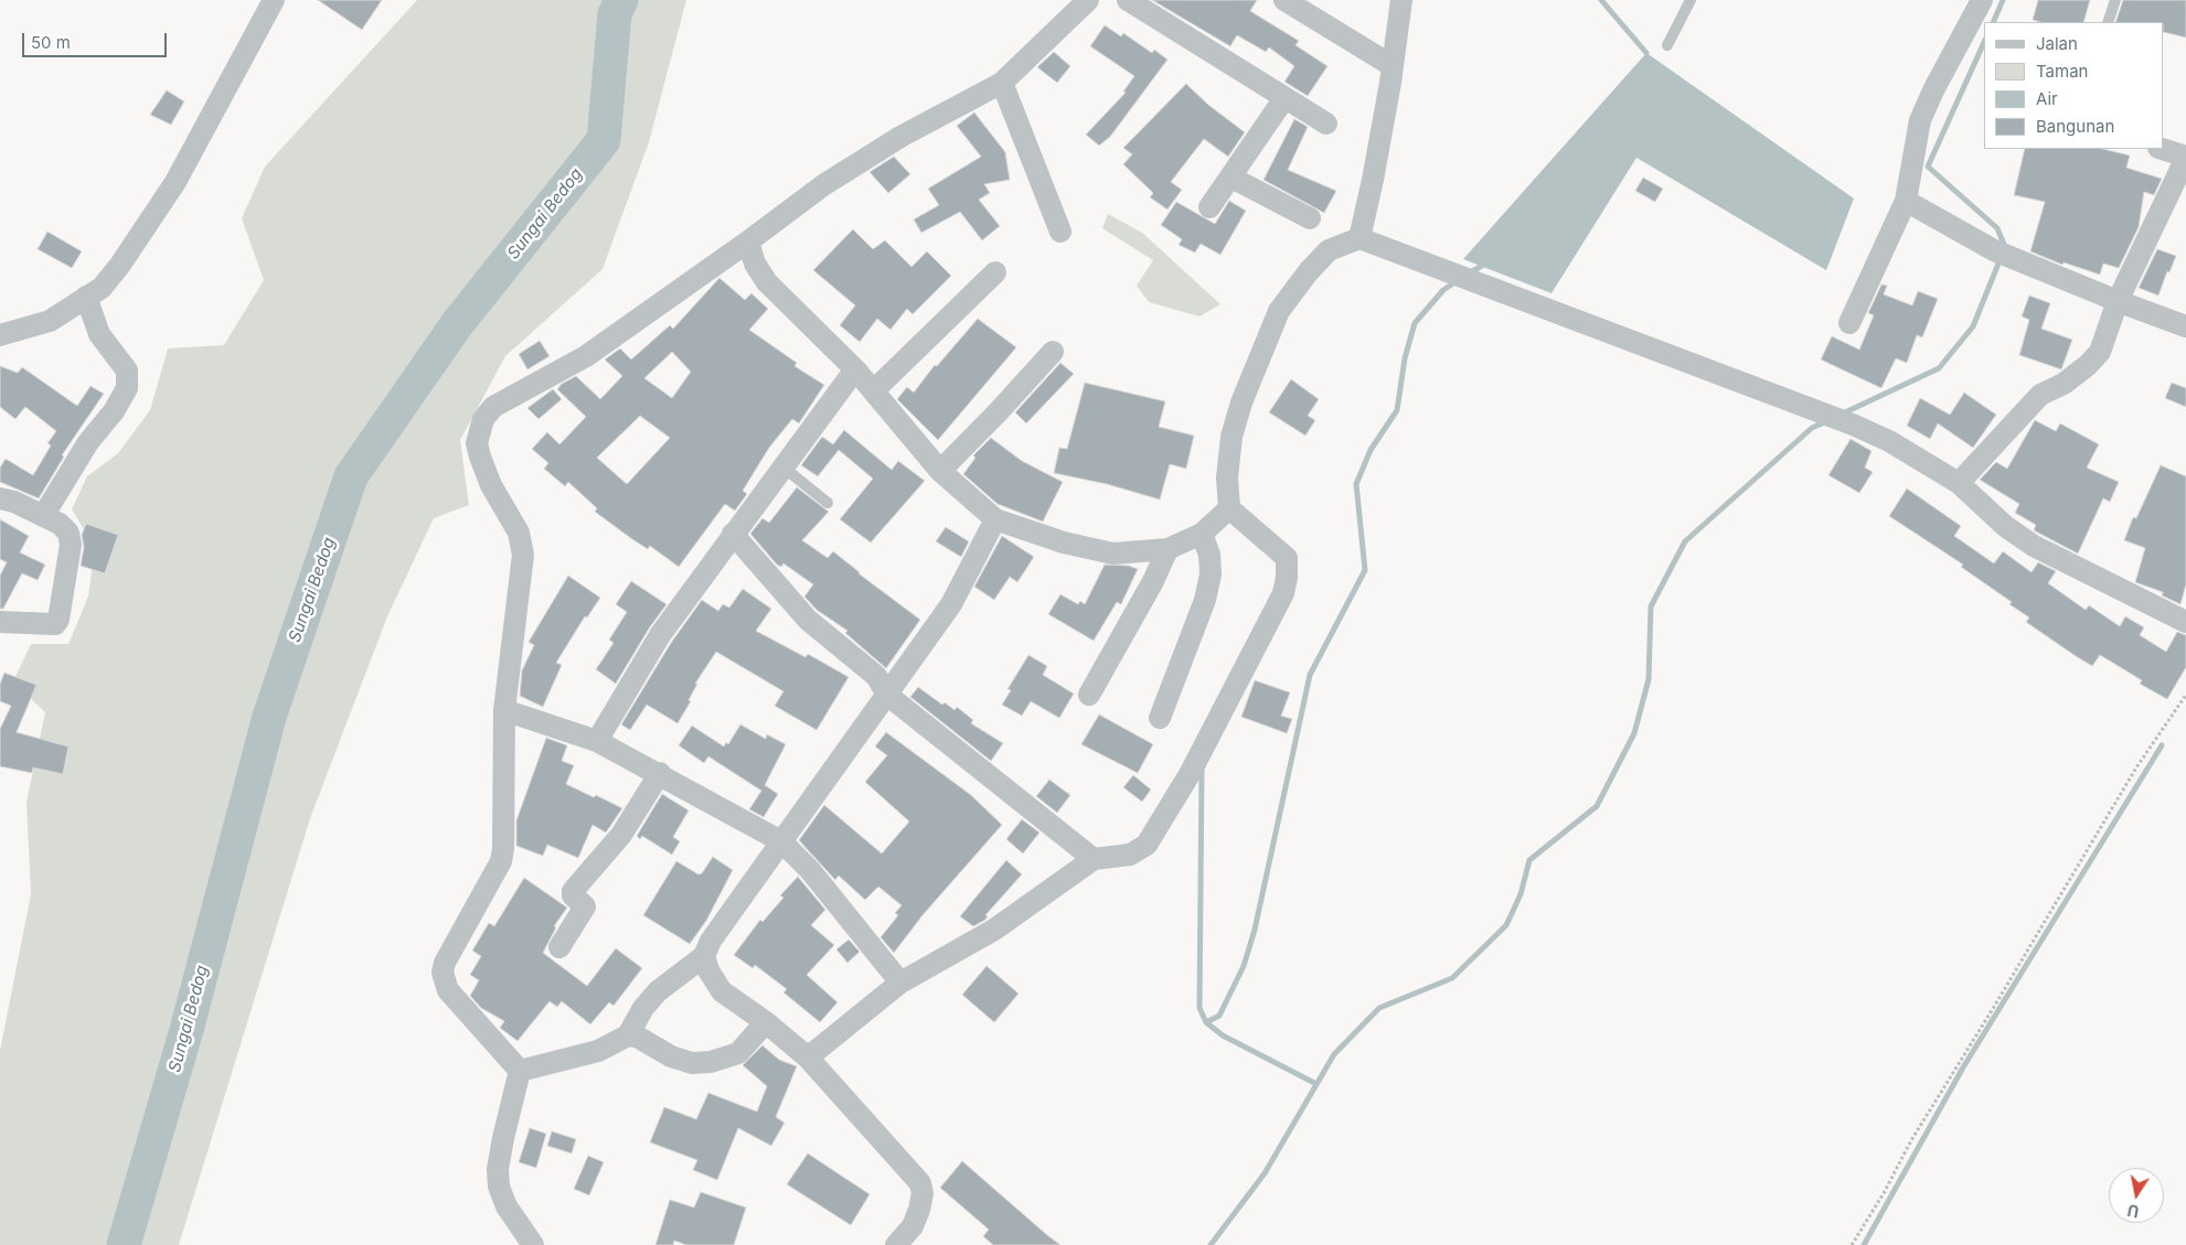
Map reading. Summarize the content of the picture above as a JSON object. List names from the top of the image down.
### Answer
{
  "water": ["Sungai Bedog"],
  "legend": [
    "Jalan",
    "Taman",
    "Air",
    "Bangunan"
  ],
  "scale_bar": "50 m",
  "north": "bottom"
}
